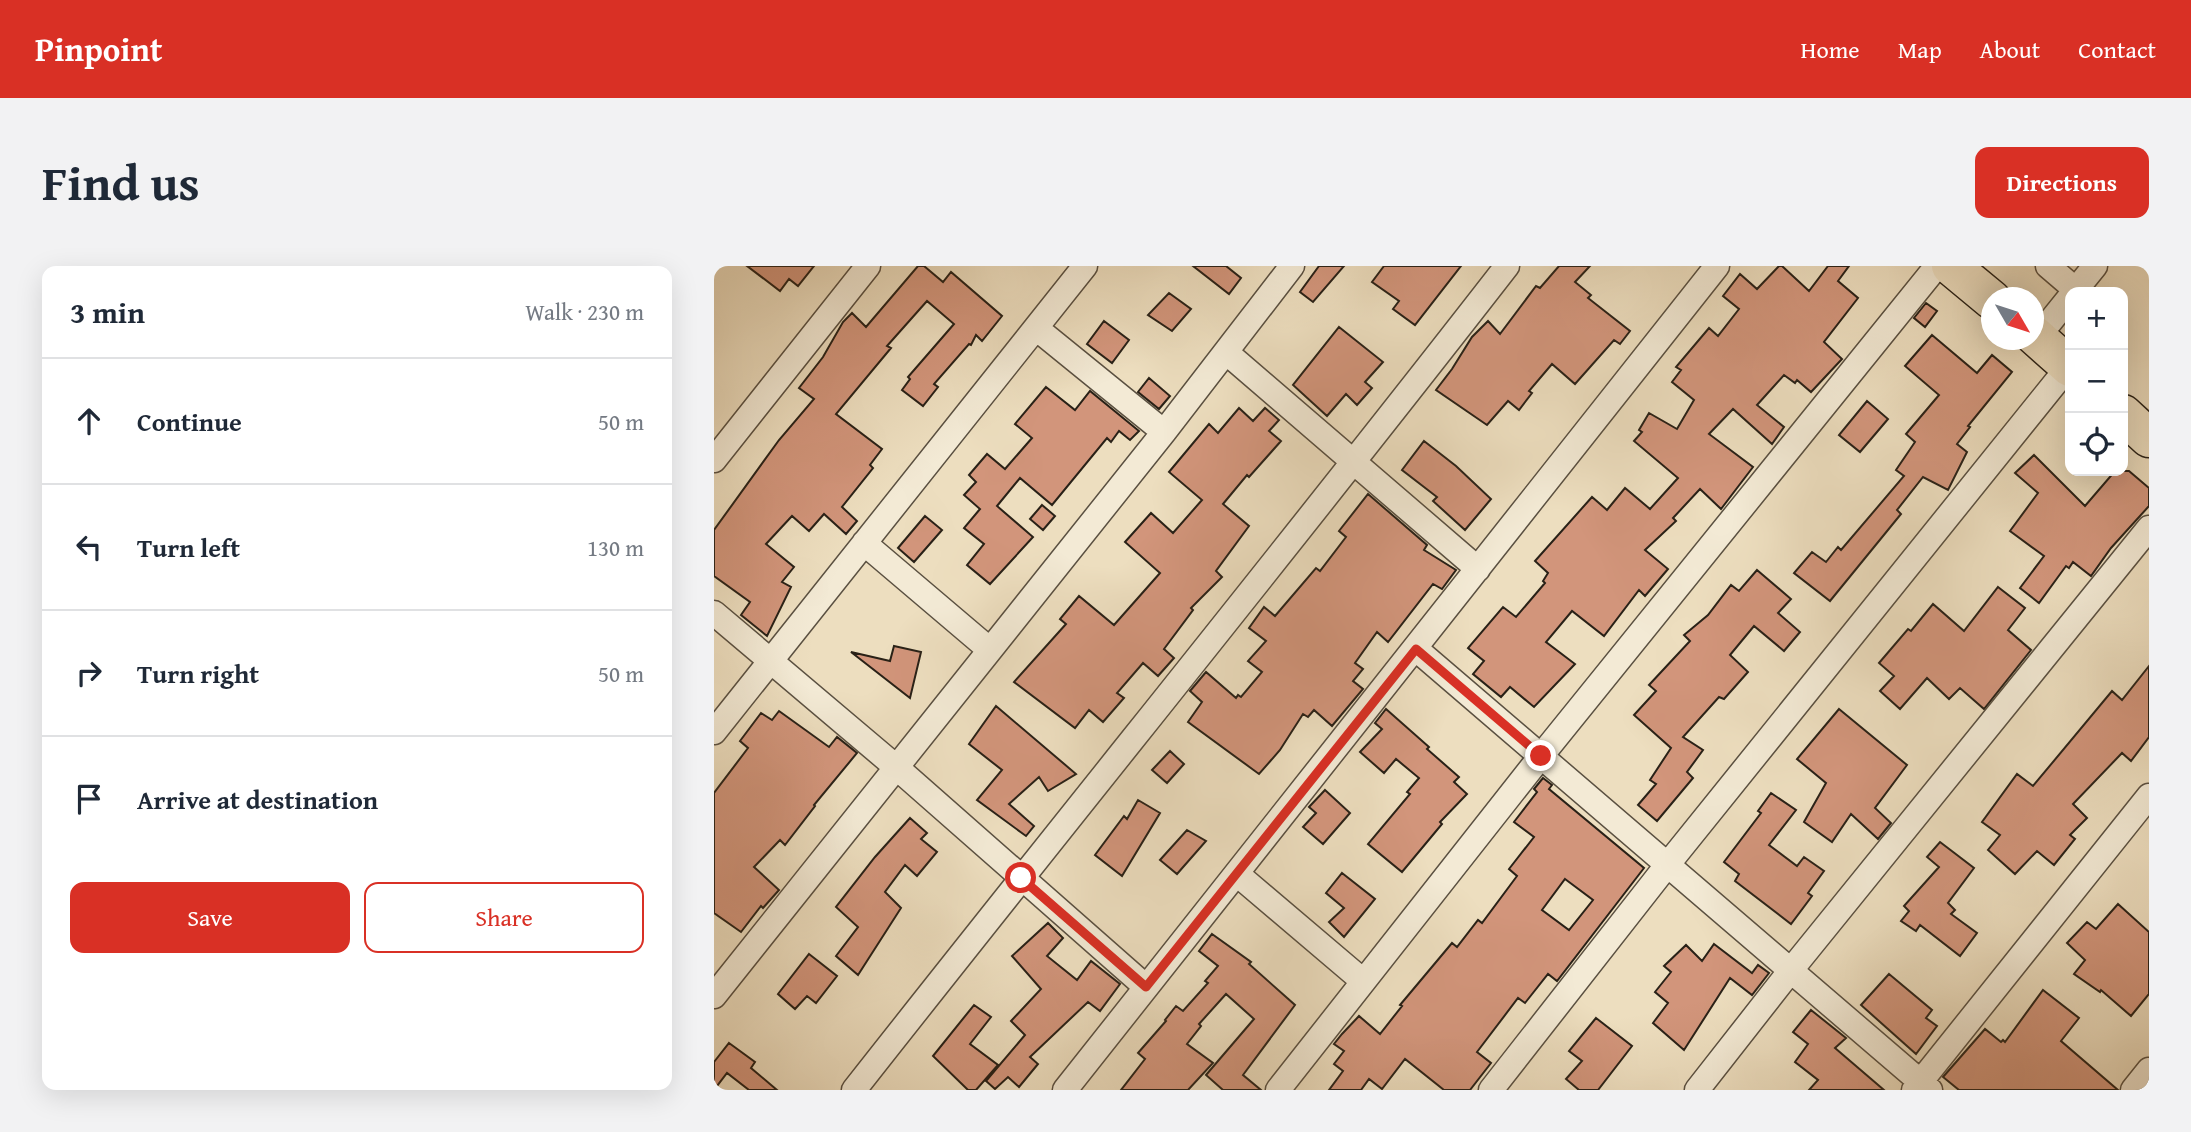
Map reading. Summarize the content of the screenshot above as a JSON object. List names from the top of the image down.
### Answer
{
  "north": "bottom right",
  "page": {
    "header": "Pinpoint",
    "nav": [
      "Home",
      "Map",
      "About",
      "Contact"
    ],
    "title": "Find us",
    "buttons": [
      "Directions",
      ["Save", "Share"]
    ],
    "heading": ["3 min", "Walk · 230 m"],
    "map_buttons": ["+", "−"],
    "list": [
      ["Continue", "50 m"],
      ["Turn left", "130 m"],
      ["Turn right", "50 m"],
      "Arrive at destination"
    ]
  }
}
